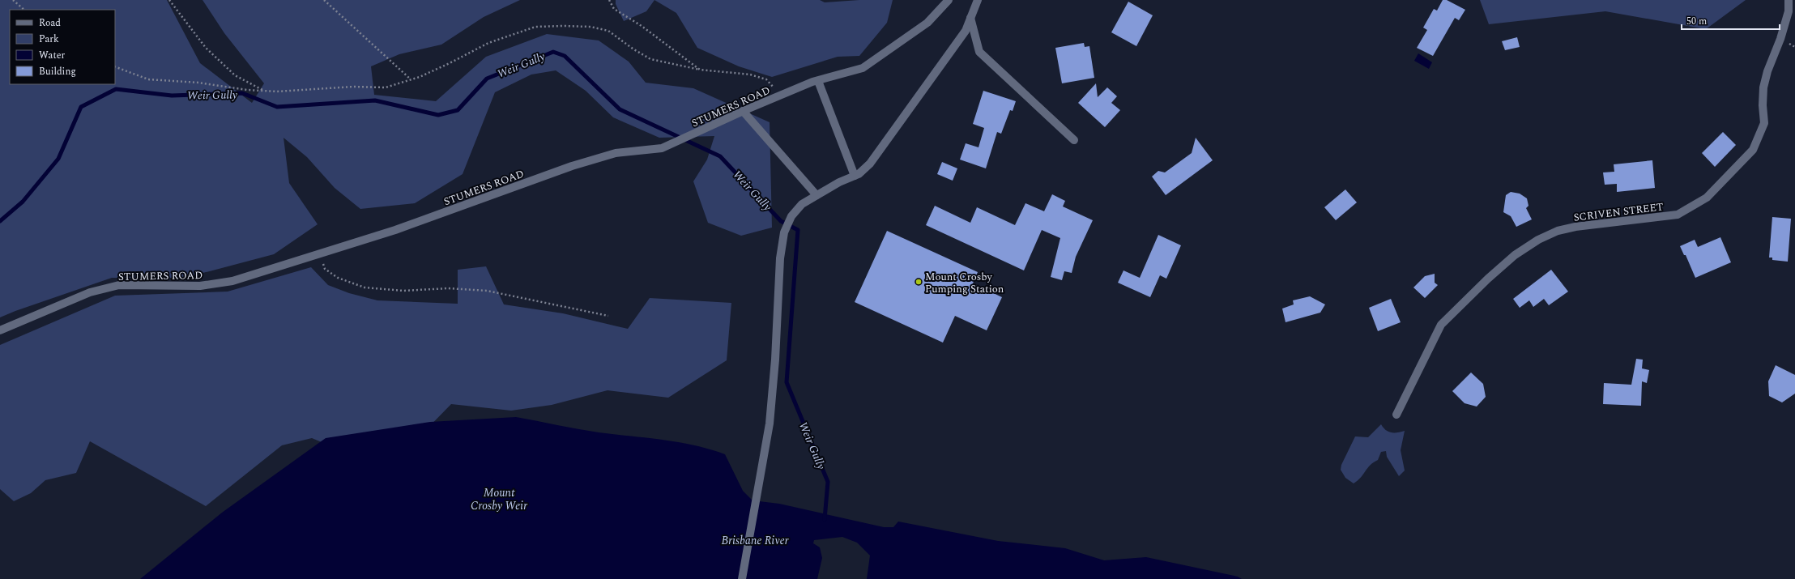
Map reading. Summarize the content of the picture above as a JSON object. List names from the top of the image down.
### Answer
{
  "streets": {
    "street": ["STUMERS ROAD", "SCRIVEN STREET"]
  },
  "water": ["Weir Gully", "Mount Crosby Weir", "Brisbane River"],
  "places": ["Mount Crosby Pumping Station"],
  "legend": [
    "Road",
    "Park",
    "Water",
    "Building"
  ],
  "scale_bar": "50 m"
}
